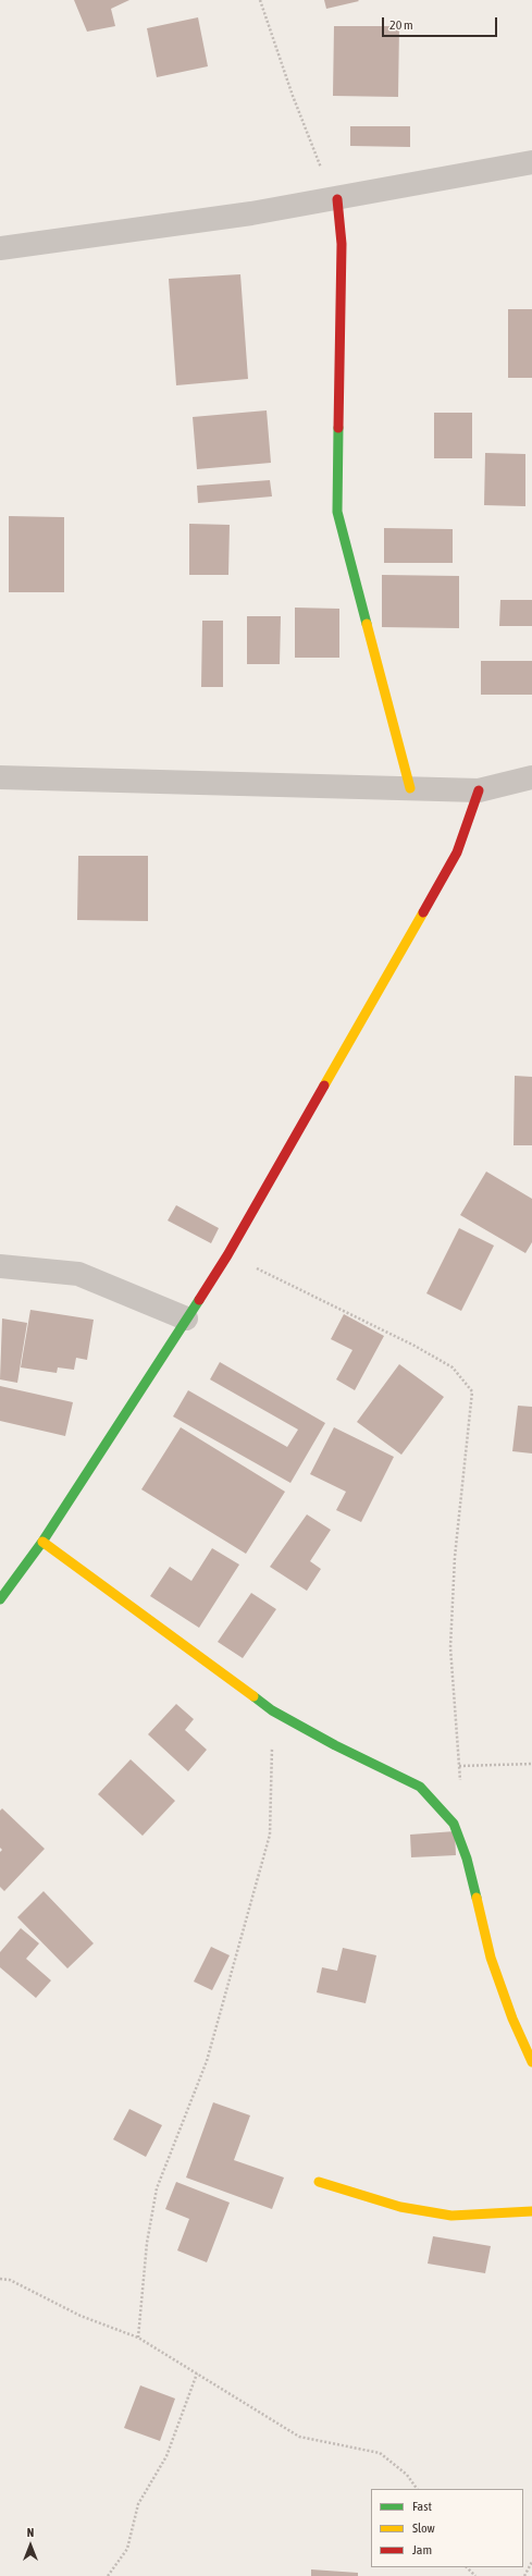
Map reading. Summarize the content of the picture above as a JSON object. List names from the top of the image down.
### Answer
{
  "legend": ["Fast", "Slow", "Jam"],
  "scale_bar": "20 m",
  "north": "top"
}
